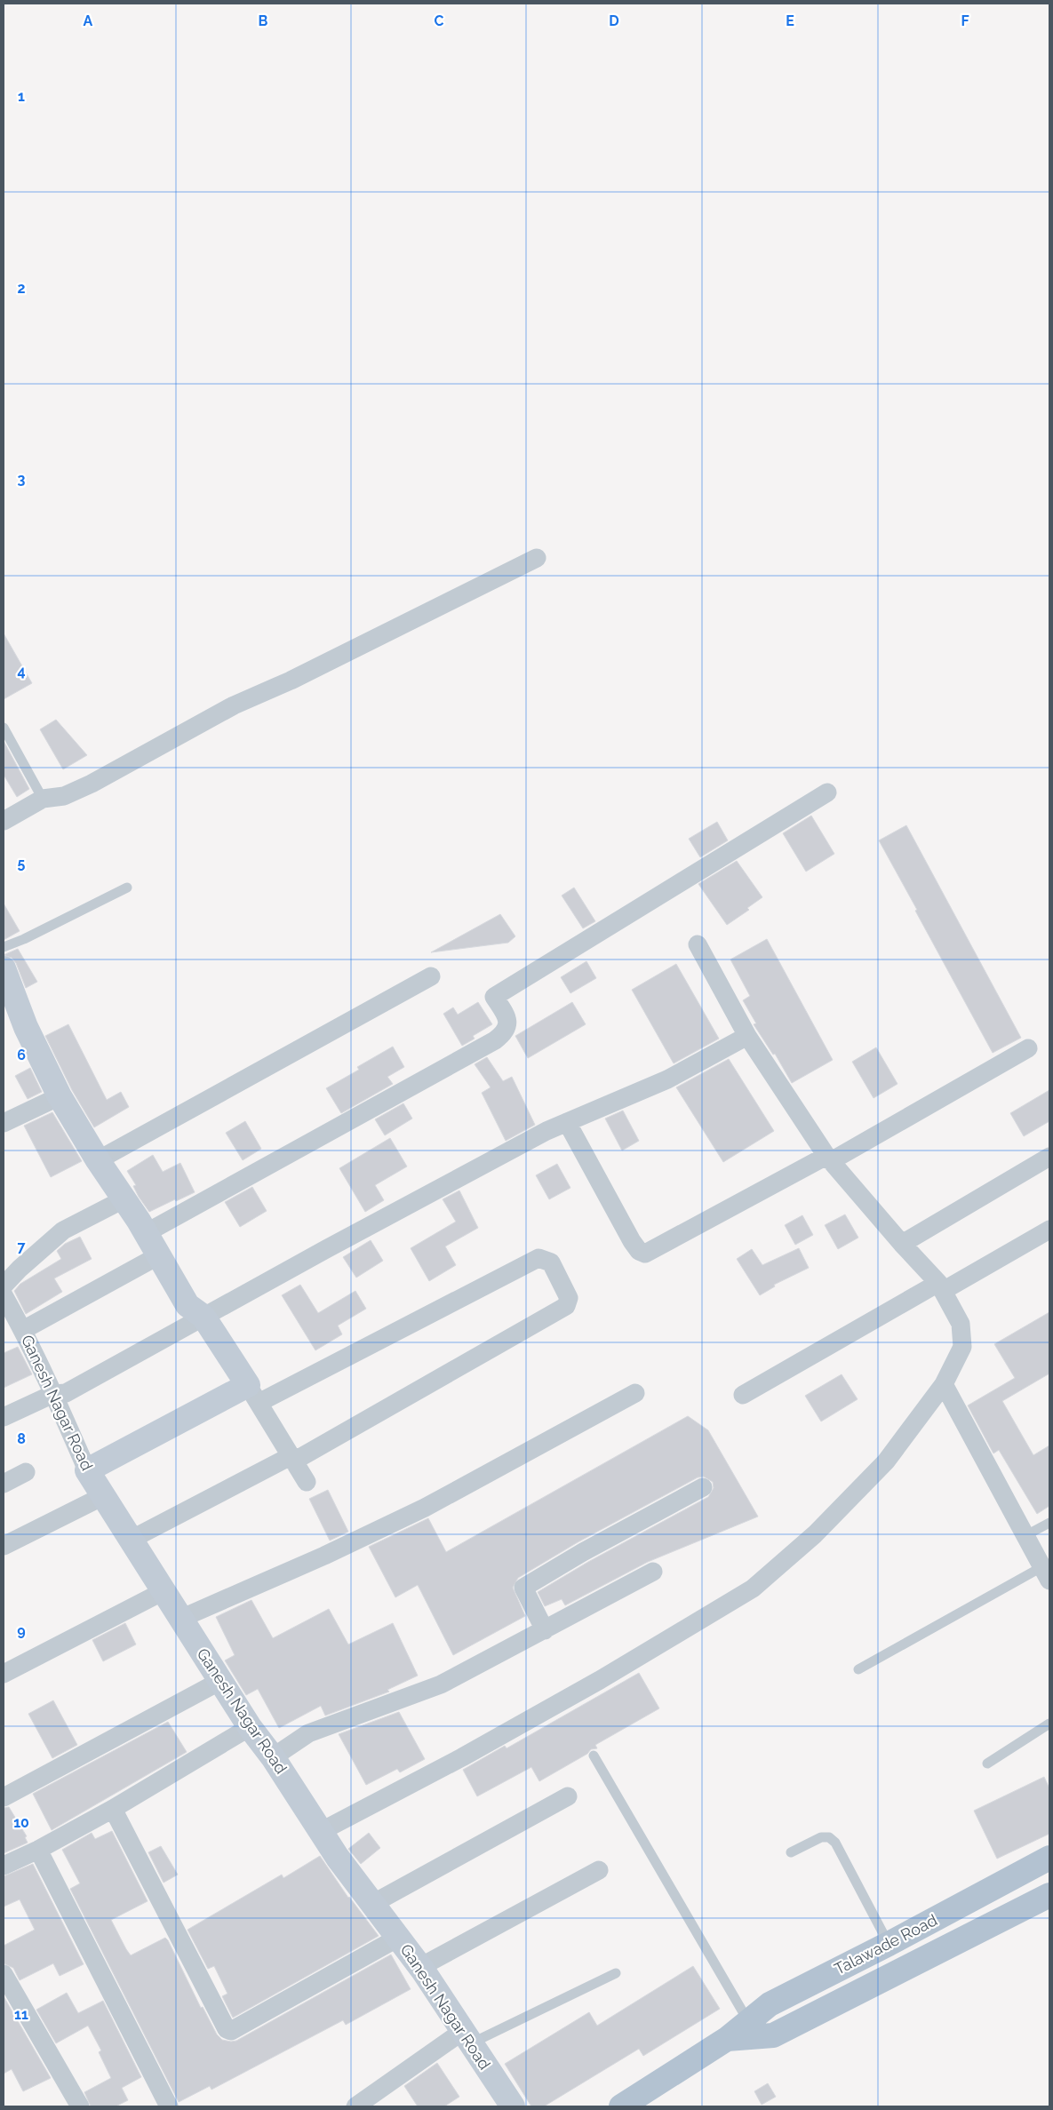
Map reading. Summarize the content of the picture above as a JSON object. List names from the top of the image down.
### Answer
{
  "streets": {
    "main road": ["Talawade Road"],
    "street": ["Ganesh Nagar Road"]
  },
  "grid": {
    "columns": [
      "A",
      "B",
      "C",
      "D",
      "E",
      "F"
    ],
    "rows": [
      "1",
      "2",
      "3",
      "4",
      "5",
      "6",
      "7",
      "8",
      "9",
      "10",
      "11"
    ]
  }
}
